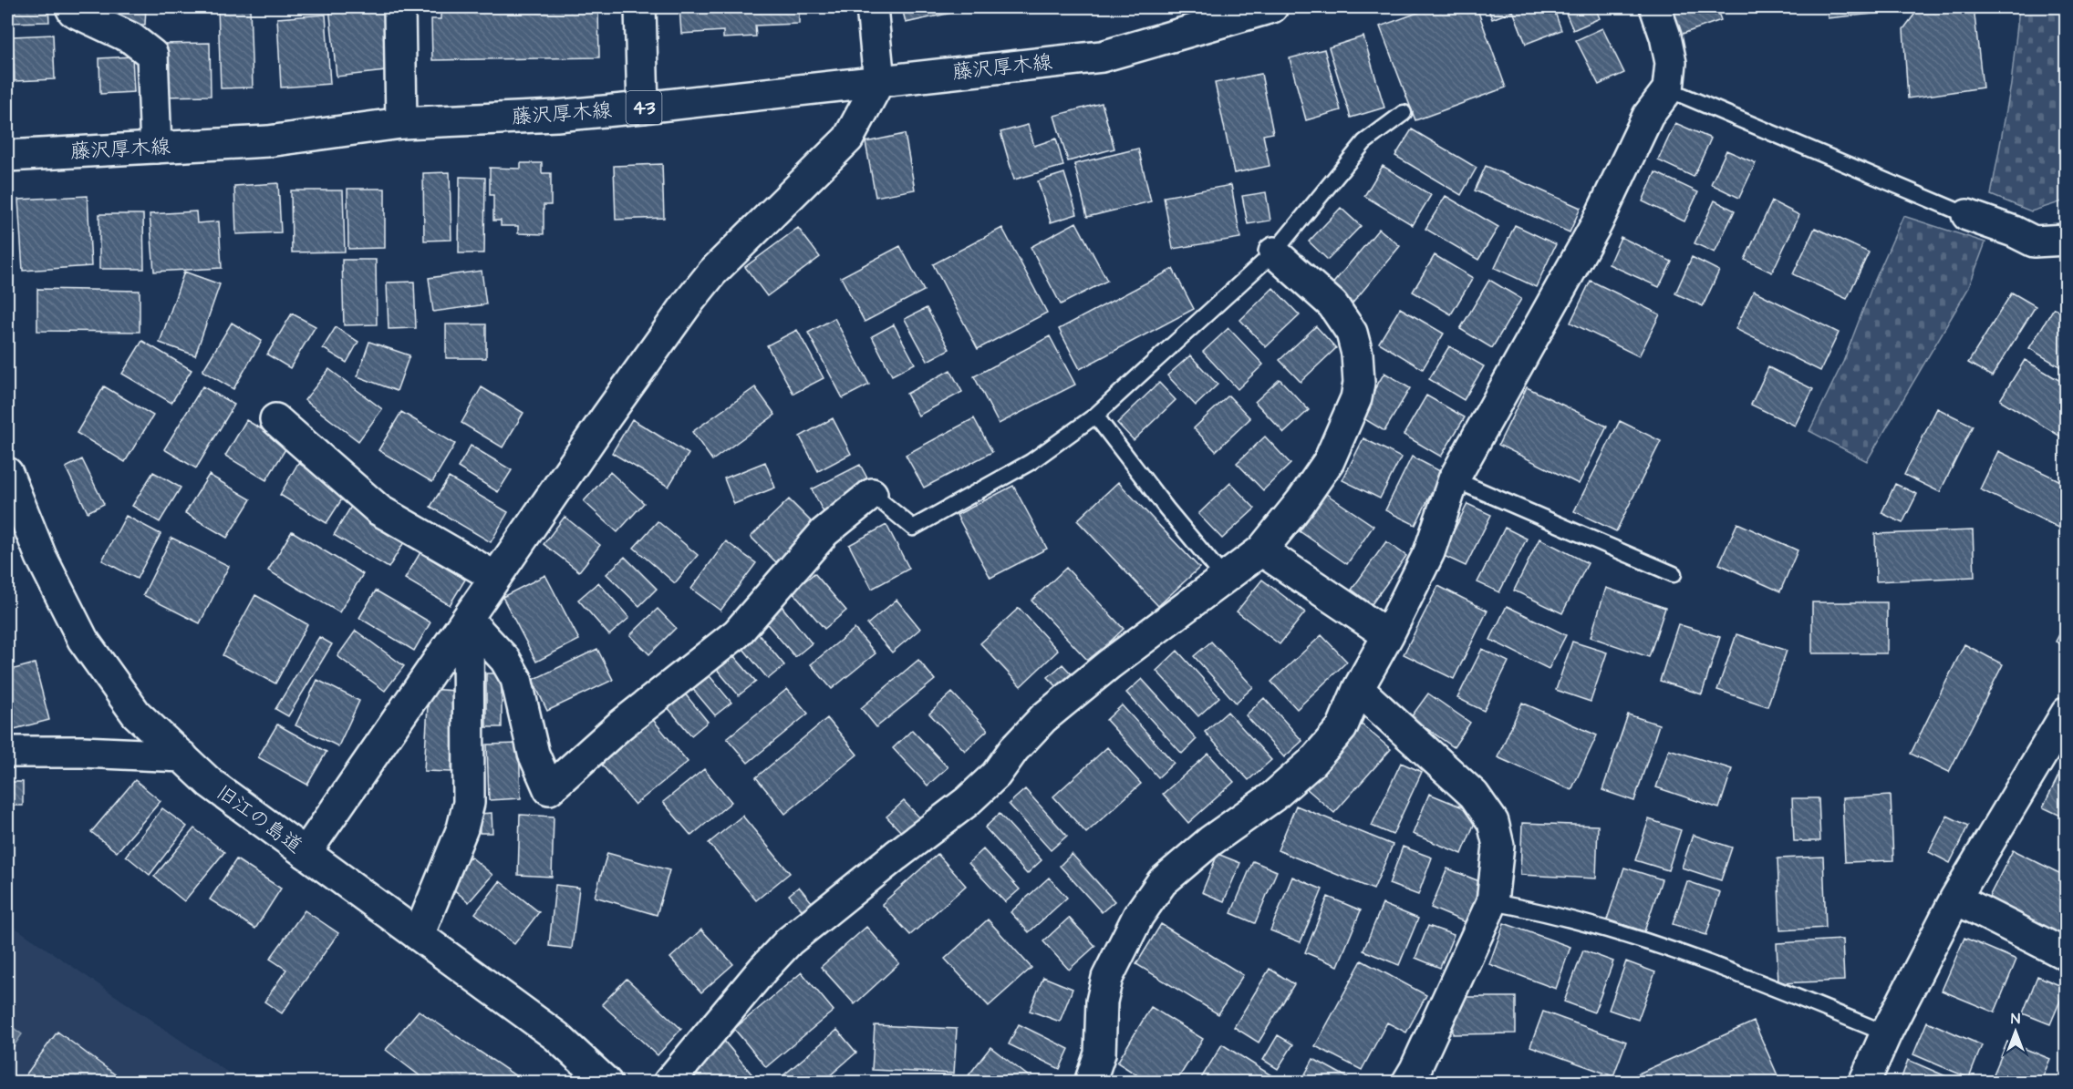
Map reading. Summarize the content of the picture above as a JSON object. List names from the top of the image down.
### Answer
{
  "streets": {
    "street": ["藤沢厚木線", "43", "旧江の島道"]
  },
  "north": "top"
}
